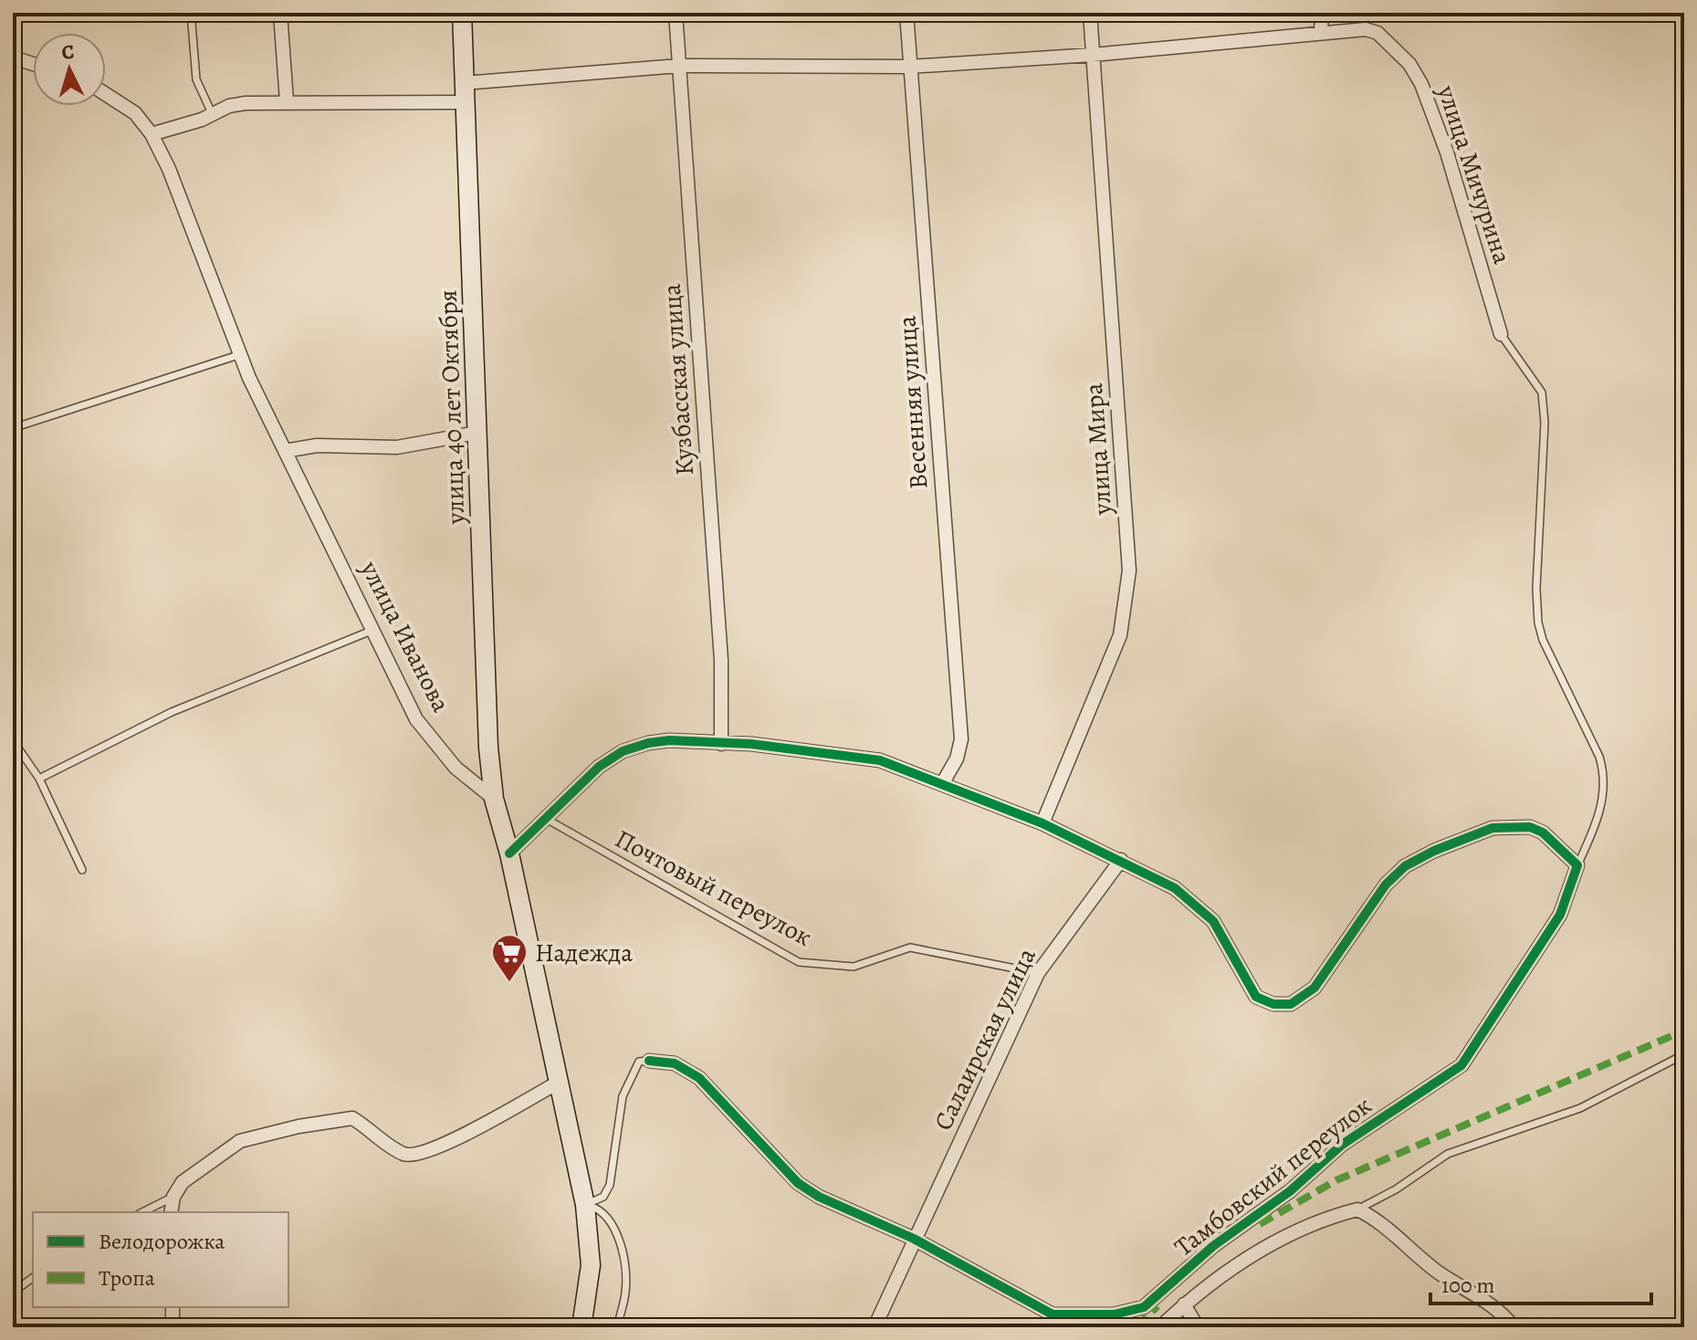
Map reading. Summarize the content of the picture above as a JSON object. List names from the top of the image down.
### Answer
{
  "streets": {
    "street": [
      "улица Мичурина",
      "Кузбасская улица",
      "Весенняя улица",
      "улица 40 лет Октября",
      "улица Мира",
      "улица Иванова",
      "Салаирская улица",
      "Тамбовский переулок"
    ],
    "lane": ["Почтовый переулок"]
  },
  "crossings": [
    ["улица 40 лет Октября", "улица Иванова"],
    ["Почтовый переулок", "Салаирская улица"]
  ],
  "places": {
    "supermarket": ["Надежда"]
  },
  "legend": ["Велодорожка", "Тропа"],
  "scale_bar": "100 m",
  "north": "top"
}
